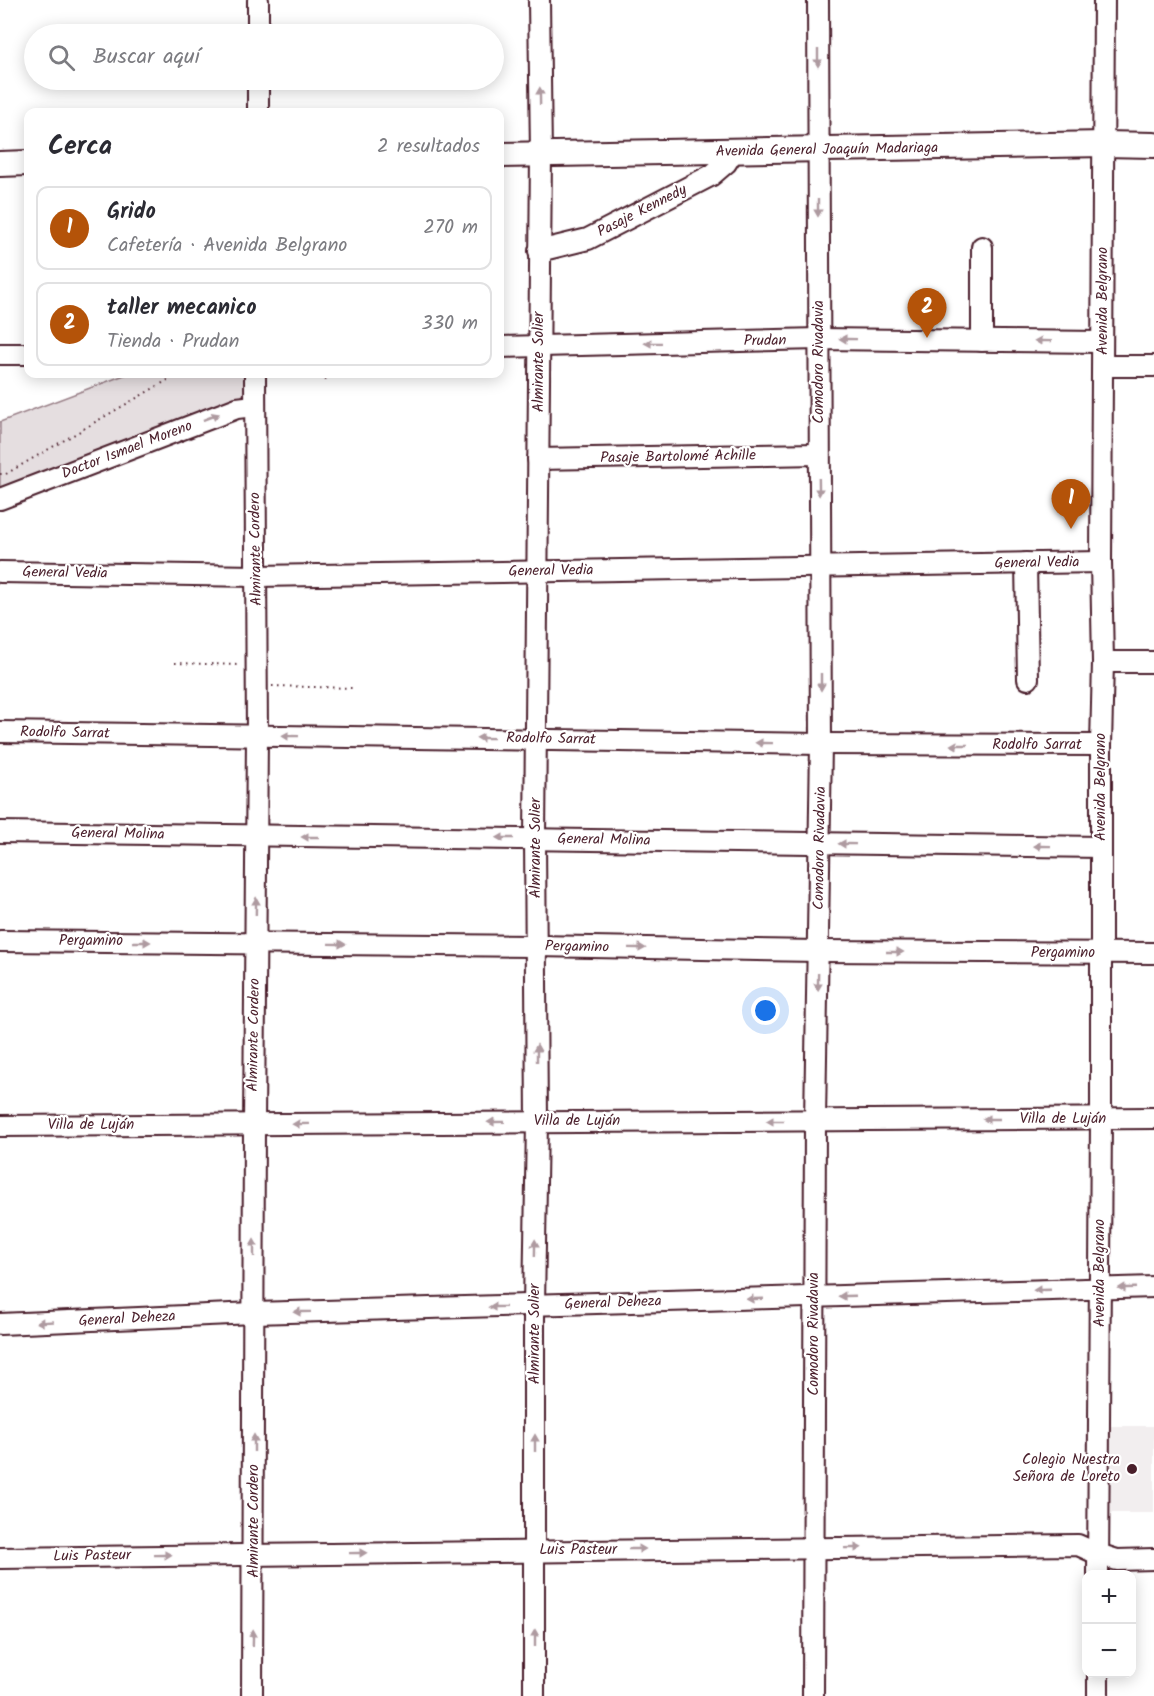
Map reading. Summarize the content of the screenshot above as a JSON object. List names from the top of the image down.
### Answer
{
  "streets": {
    "main road": ["Avenida General Joaquín Madariaga"],
    "street": [
      "Pasaje Kennedy",
      "Avenida Belgrano",
      "Prudan",
      "Almirante Solier",
      "Comodoro Rivadavia",
      "Doctor Ismael Moreno",
      "Pasaje Bartolomé Achille",
      "Almirante Cordero",
      "General Vedia",
      "Rodolfo Sarrat",
      "General Molina",
      "Pergamino",
      "Villa de Luján",
      "General Deheza",
      "Luis Pasteur"
    ]
  },
  "crossings": [
    ["Avenida General Joaquín Madariaga", "Pasaje Kennedy"],
    ["Avenida General Joaquín Madariaga", "Avenida Belgrano"],
    ["Avenida General Joaquín Madariaga", "Almirante Solier"],
    ["Avenida General Joaquín Madariaga", "Comodoro Rivadavia"],
    ["Pasaje Kennedy", "Almirante Solier"],
    ["Avenida Belgrano", "Prudan"],
    ["Avenida Belgrano", "General Vedia"],
    ["Avenida Belgrano", "Rodolfo Sarrat"],
    ["Avenida Belgrano", "General Molina"],
    ["Avenida Belgrano", "Pergamino"],
    ["Avenida Belgrano", "Villa de Luján"],
    ["Avenida Belgrano", "General Deheza"],
    ["Avenida Belgrano", "Luis Pasteur"],
    ["Prudan", "Almirante Solier"],
    ["Prudan", "Comodoro Rivadavia"],
    ["Almirante Solier", "Pasaje Bartolomé Achille"],
    ["Almirante Solier", "General Vedia"],
    ["Almirante Solier", "Rodolfo Sarrat"],
    ["Almirante Solier", "General Molina"],
    ["Almirante Solier", "Pergamino"],
    ["Almirante Solier", "Villa de Luján"],
    ["Almirante Solier", "General Deheza"],
    ["Almirante Solier", "Luis Pasteur"],
    ["Comodoro Rivadavia", "Pasaje Bartolomé Achille"],
    ["Comodoro Rivadavia", "General Vedia"],
    ["Comodoro Rivadavia", "Rodolfo Sarrat"],
    ["Comodoro Rivadavia", "General Molina"],
    ["Comodoro Rivadavia", "Pergamino"],
    ["Comodoro Rivadavia", "Villa de Luján"],
    ["Comodoro Rivadavia", "General Deheza"],
    ["Comodoro Rivadavia", "Luis Pasteur"],
    ["Doctor Ismael Moreno", "Almirante Cordero"],
    ["Almirante Cordero", "General Vedia"],
    ["Almirante Cordero", "Rodolfo Sarrat"],
    ["Almirante Cordero", "General Molina"],
    ["Almirante Cordero", "Pergamino"],
    ["Almirante Cordero", "Villa de Luján"],
    ["Almirante Cordero", "General Deheza"],
    ["Almirante Cordero", "Luis Pasteur"]
  ],
  "one_way": [
    "Prudan",
    "Almirante Solier",
    "Comodoro Rivadavia",
    "Doctor Ismael Moreno",
    "Almirante Cordero",
    "Rodolfo Sarrat",
    "General Molina",
    "Pergamino",
    "Villa de Luján",
    "General Deheza",
    "Luis Pasteur"
  ],
  "places": ["Colegio Nuestra Señora de Loreto"],
  "page": {
    "search": "Buscar aquí",
    "heading": ["Cerca", "2 resultados"],
    "list": [
      {
        "mark": "1",
        "name": "Grido",
        "note": "Cafetería · Avenida Belgrano",
        "value": "270 m"
      },
      {
        "mark": "2",
        "name": "taller mecanico",
        "note": "Tienda · Prudan",
        "value": "330 m"
      }
    ],
    "pins": ["2", "1"],
    "map_buttons": ["+", "−"]
  }
}
